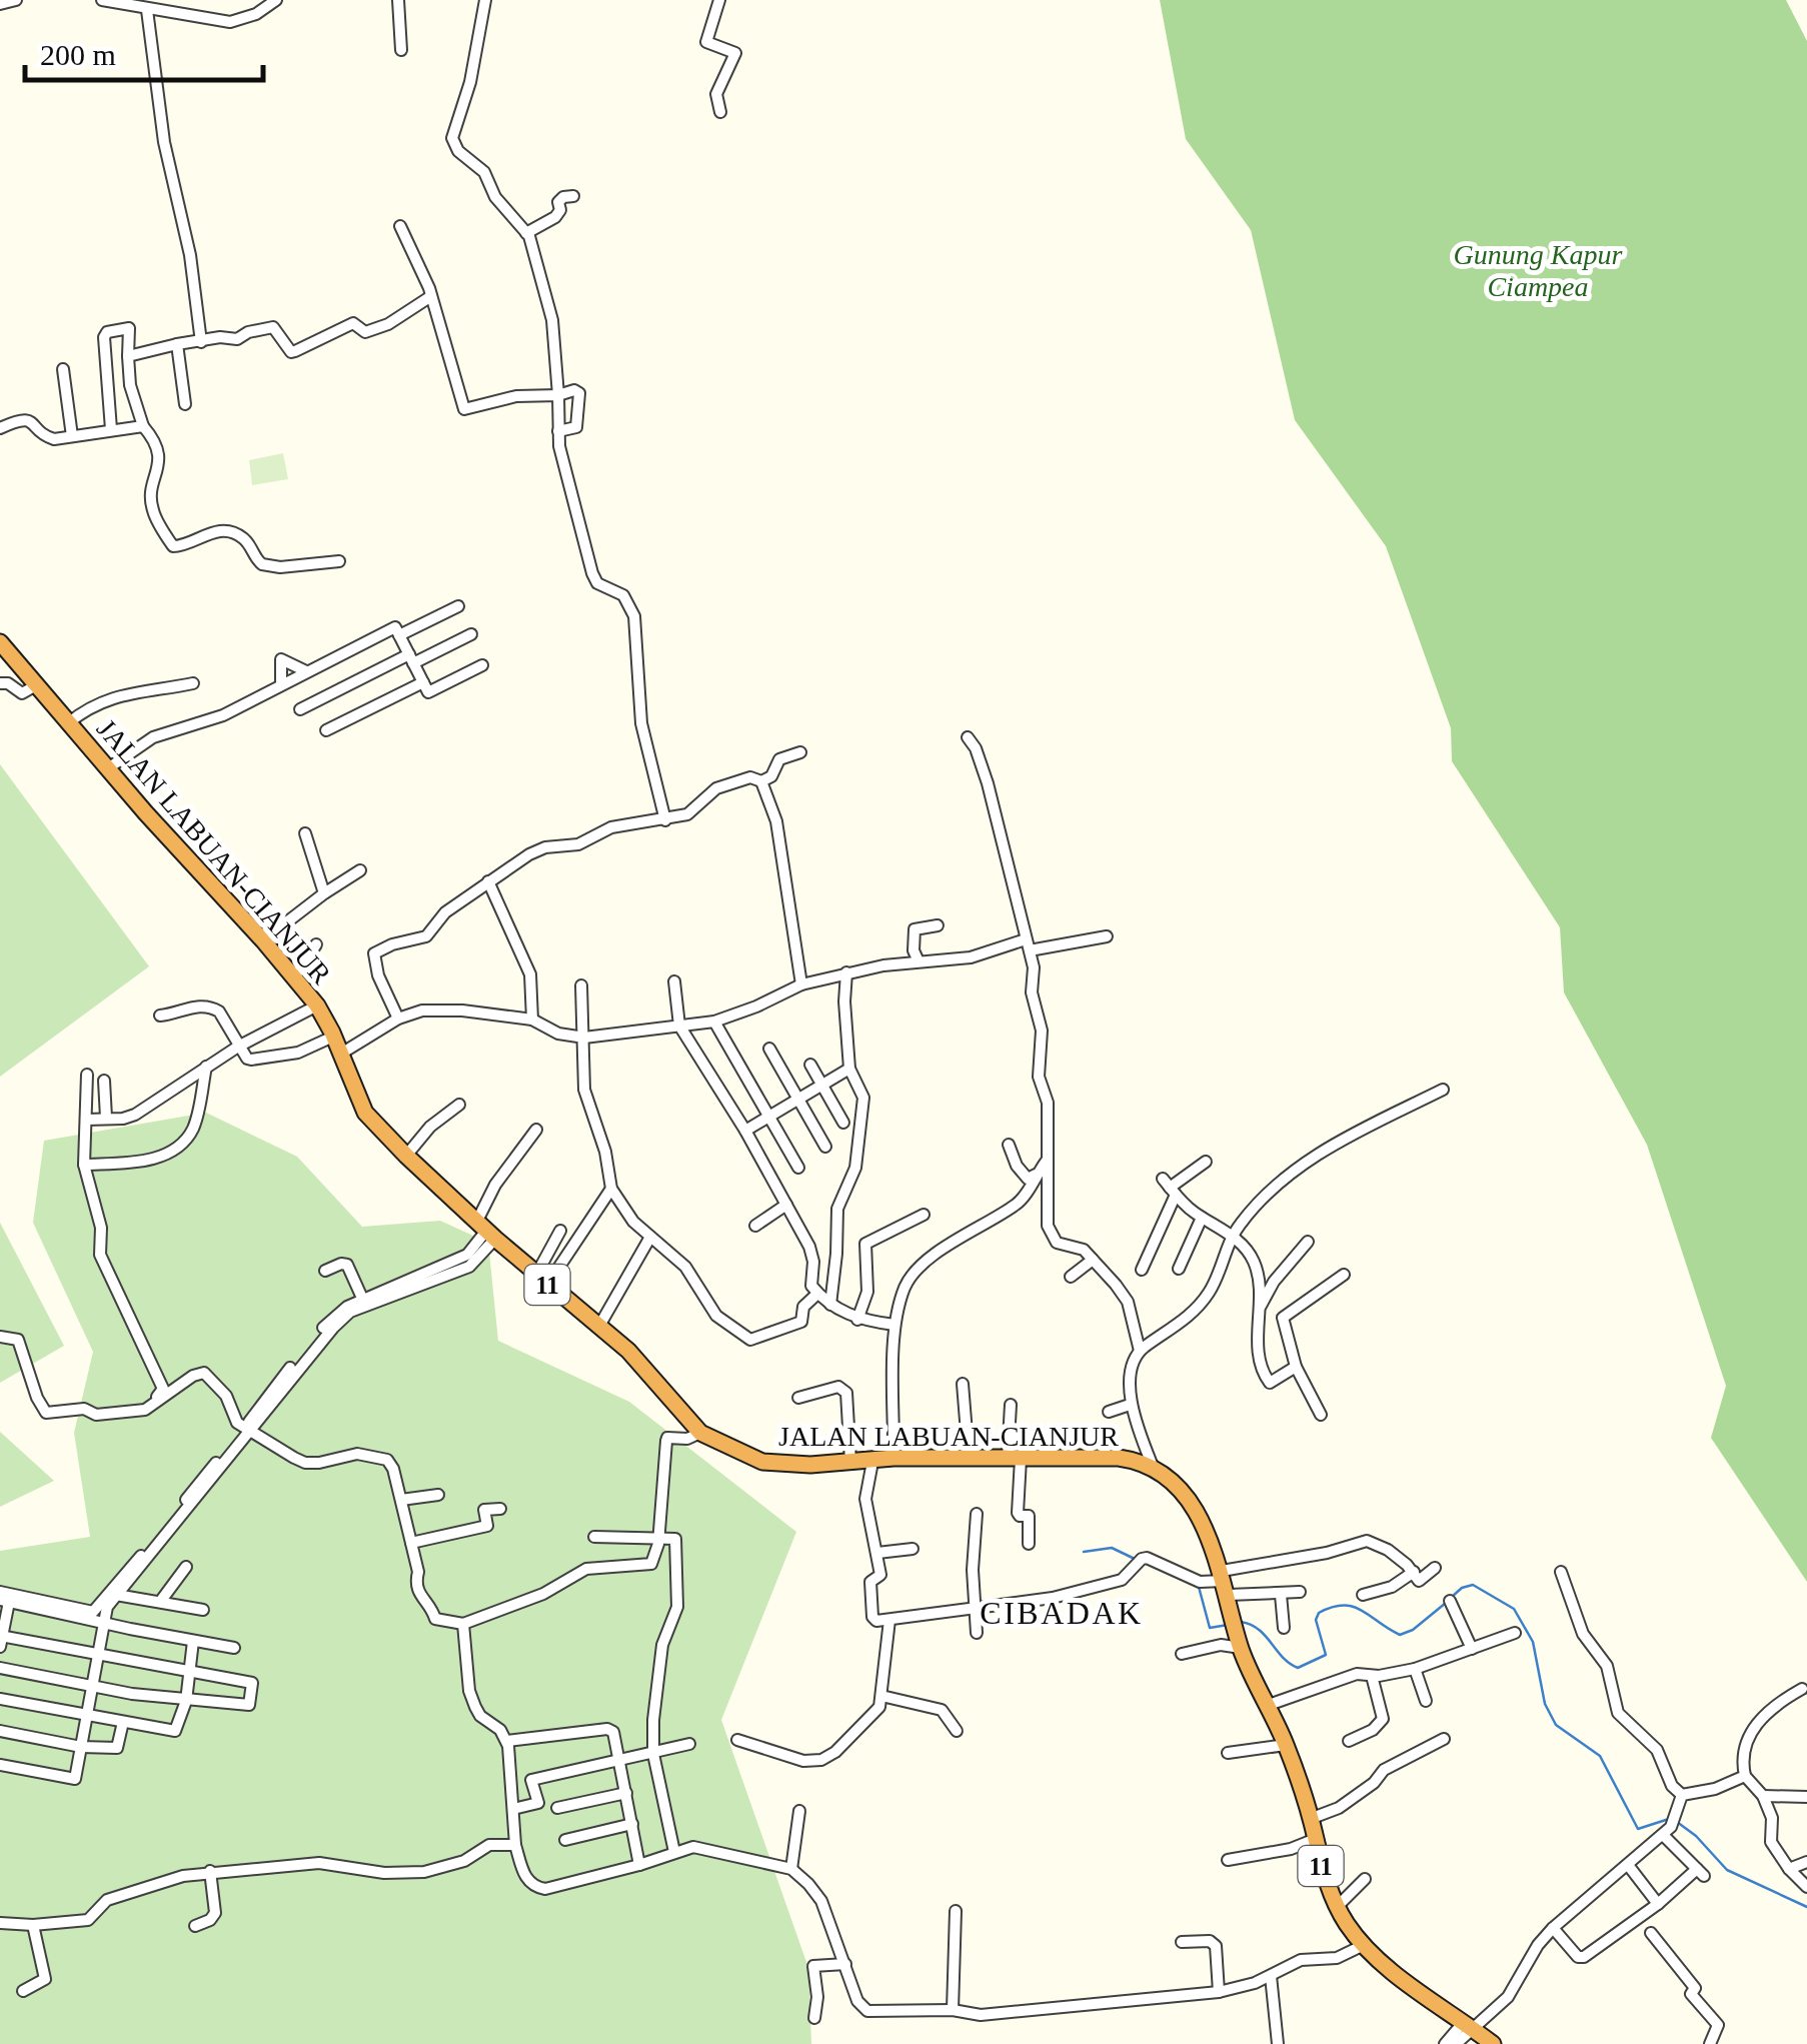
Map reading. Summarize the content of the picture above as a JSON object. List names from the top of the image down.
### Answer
{
  "streets": {
    "highway": ["JALAN LABUAN-CIANJUR", "11"]
  },
  "districts": ["CIBADAK"],
  "parks": ["Gunung Kapur Ciampea"],
  "scale_bar": "200 m"
}
